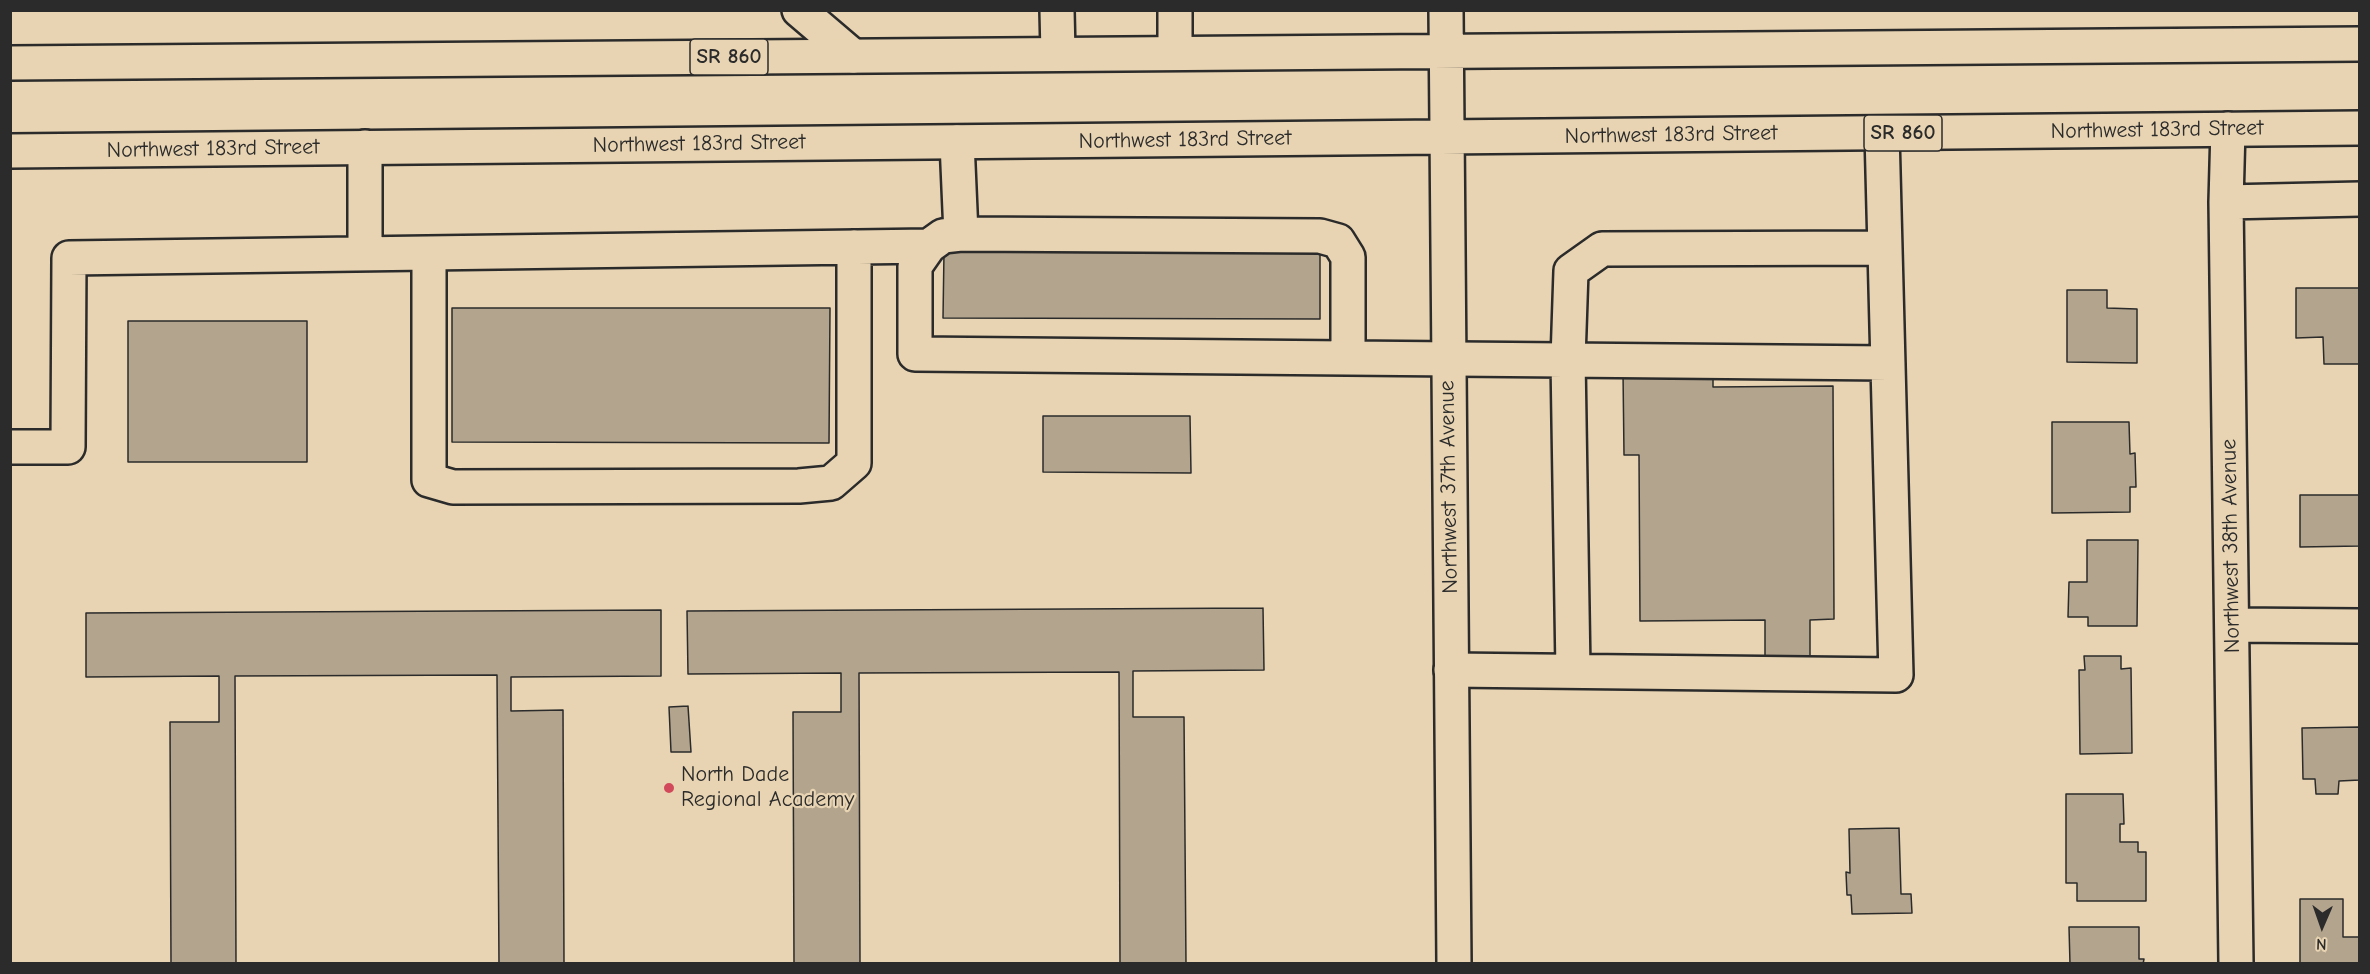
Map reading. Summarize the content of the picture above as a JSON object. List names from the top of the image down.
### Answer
{
  "streets": {
    "main road": [
      "SR 860",
      "Northwest 183rd Street",
      "Northwest 37th Avenue",
      "Northwest 38th Avenue"
    ]
  },
  "crossings": [
    ["SR 860", "Northwest 37th Avenue"],
    ["Northwest 183rd Street", "Northwest 37th Avenue"],
    ["Northwest 183rd Street", "Northwest 38th Avenue"]
  ],
  "places": ["North Dade Regional Academy"],
  "north": "bottom"
}
